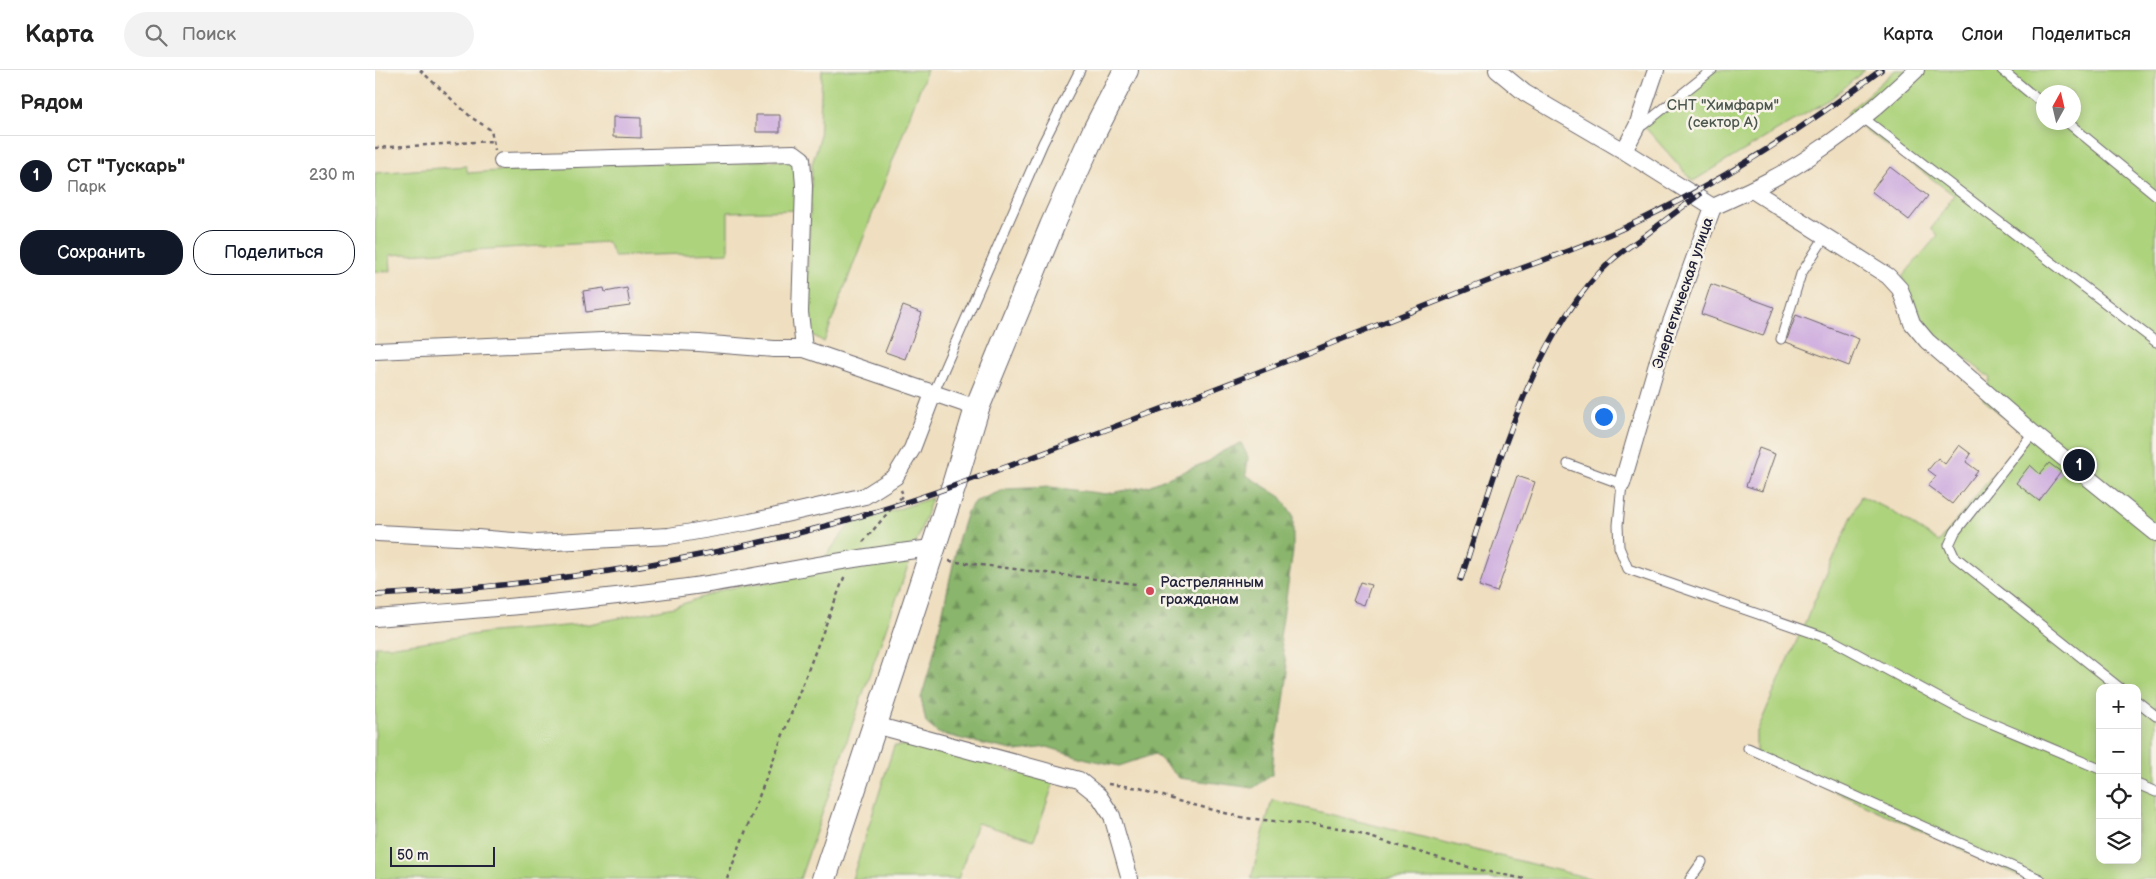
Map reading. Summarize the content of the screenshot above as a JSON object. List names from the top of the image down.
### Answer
{
  "streets": {
    "street": ["Энергетическая улица"]
  },
  "parks": ["СНТ \"Химфарм\" (сектор А)"],
  "places": ["Растрелянным гражданам"],
  "scale_bar": "50 m",
  "north": "top",
  "page": {
    "header": "Карта",
    "search": "Поиск",
    "nav": ["Карта", "Слои", "Поделиться"],
    "heading": "Рядом",
    "list": [
      {
        "mark": "1",
        "name": "СТ \"Тускарь\"",
        "note": "Парк",
        "value": "230 m"
      }
    ],
    "buttons": ["Сохранить", "Поделиться"],
    "pins": "1",
    "map_buttons": ["+", "−"],
    "scale": "50 m"
  }
}
